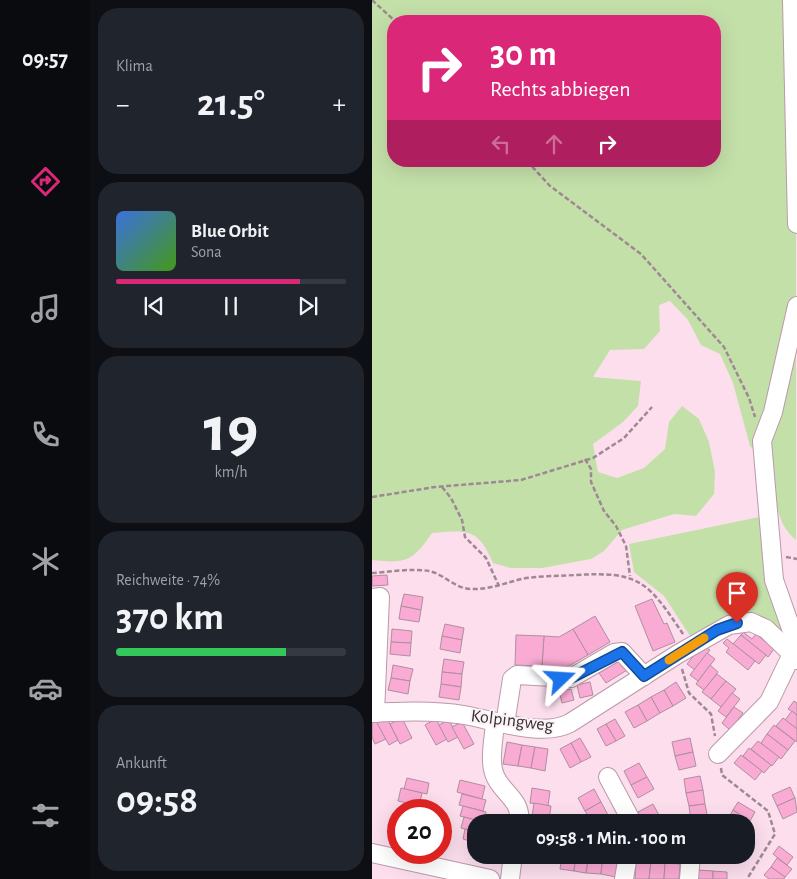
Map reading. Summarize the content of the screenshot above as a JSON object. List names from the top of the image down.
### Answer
{
  "streets": {
    "street": ["Kolpingweg"]
  },
  "page": {
    "tabs": "09:57",
    "tile": [
      "Klima",
      ["19", "km/h"],
      ["Reichweite · 74%", "370 km"],
      ["Ankunft", "09:58"]
    ],
    "turn": ["30 m", "Rechts abbiegen"],
    "heat": ["−", "21.5°", "+"],
    "song": ["Blue Orbit", "Sona"],
    "limit": "20",
    "trip": "09:58 · 1 Min. · 100 m"
  }
}
